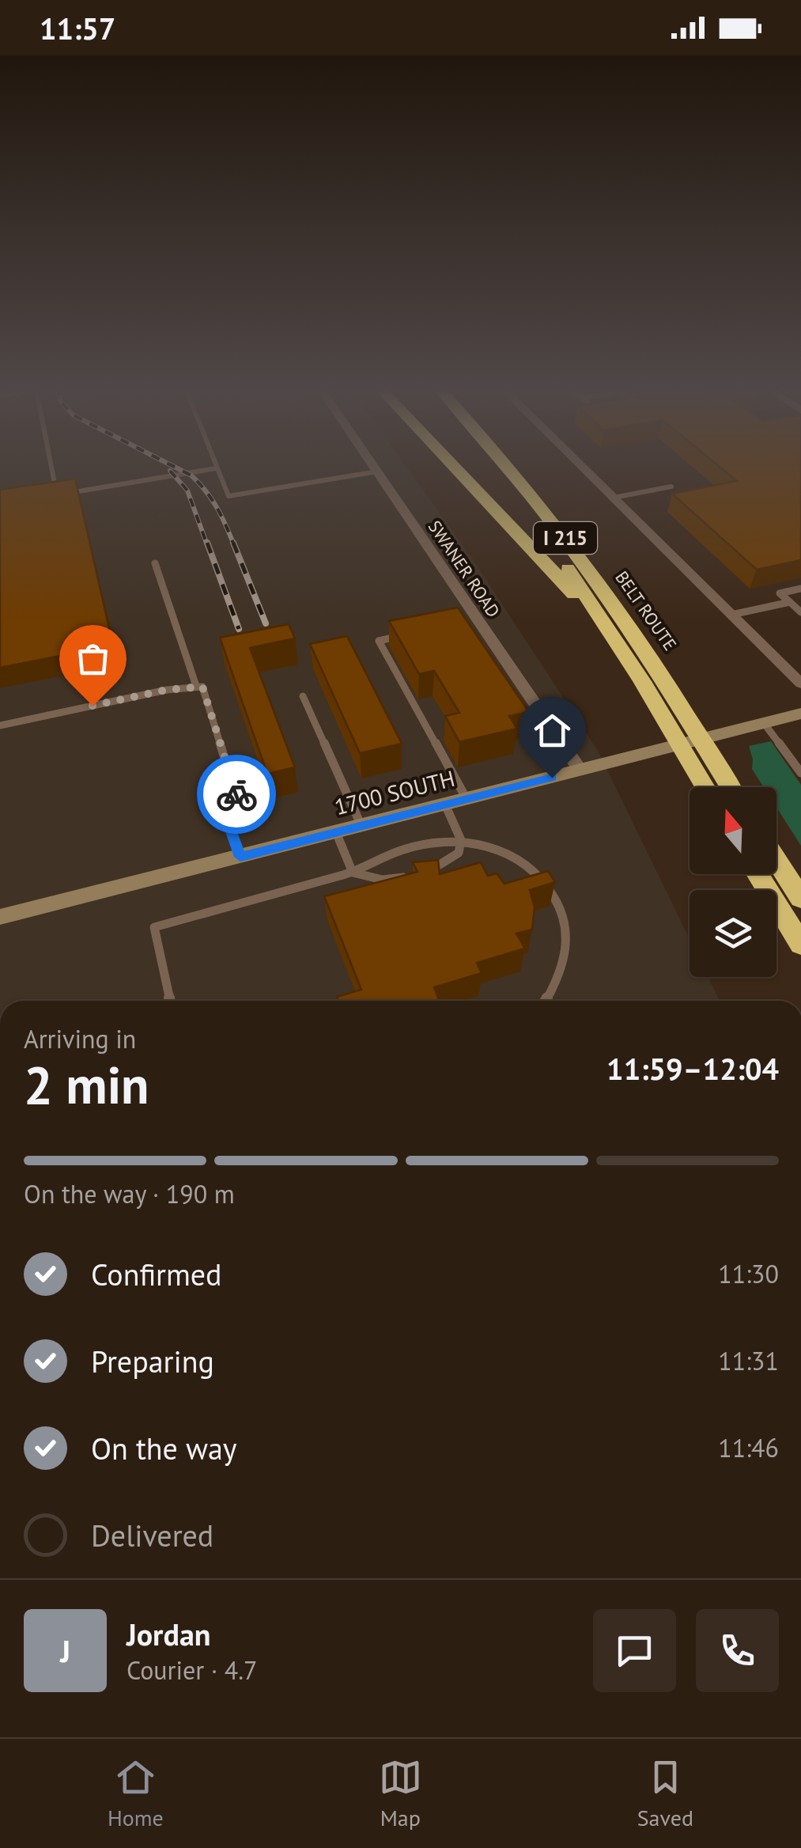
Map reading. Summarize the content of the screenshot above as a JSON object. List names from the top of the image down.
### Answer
{
  "streets": {
    "highway": ["I 215", "BELT ROUTE"],
    "street": ["SWANER ROAD", "1700 SOUTH"]
  },
  "crossings": [
    ["SWANER ROAD", "1700 SOUTH"]
  ],
  "north": "top",
  "page": {
    "status": "11:57",
    "heading": ["2 min", "Arriving in", "11:59–12:04"],
    "panel": ["Jordan", "Courier · 4.7"],
    "bar": "On the way · 190 m",
    "list": [
      ["Confirmed", "11:30"],
      ["Preparing", "11:31"],
      ["On the way", "11:46"],
      "Delivered"
    ],
    "round": "J",
    "tabs": ["Home", "Map", "Saved"]
  }
}
